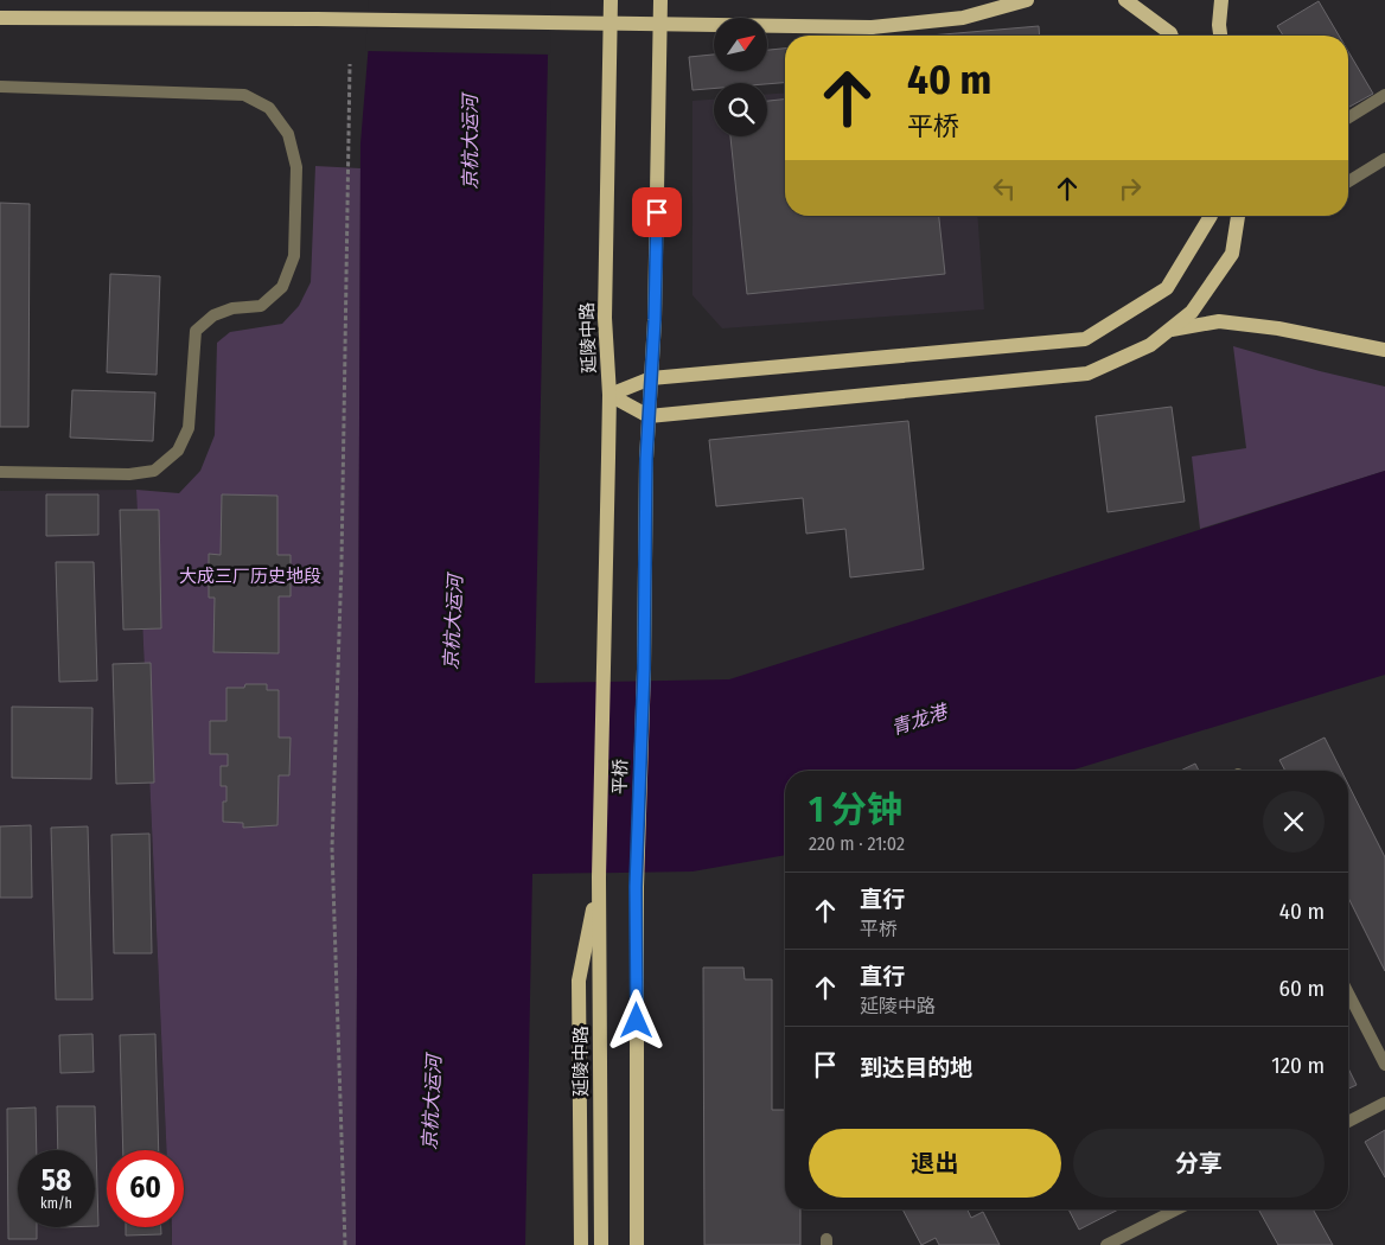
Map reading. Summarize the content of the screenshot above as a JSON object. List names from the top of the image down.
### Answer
{
  "streets": {
    "main road": ["延陵中路", "平桥"]
  },
  "crossings": [
    ["延陵中路", "平桥"]
  ],
  "water": ["京杭大运河", "青龙港"],
  "parks": ["大成三厂历史地段"],
  "north": "top right",
  "page": {
    "turn": ["40 m", "平桥"],
    "heading": ["1 分钟", "220 m · 21:02"],
    "list": [
      {
        "name": "直行",
        "note": "平桥",
        "value": "40 m"
      },
      {
        "name": "直行",
        "note": "延陵中路",
        "value": "60 m"
      },
      {
        "name": "到达目的地",
        "value": "120 m"
      }
    ],
    "buttons": ["退出", "分享"],
    "speed": "58 km/h",
    "limit": "60"
  }
}
